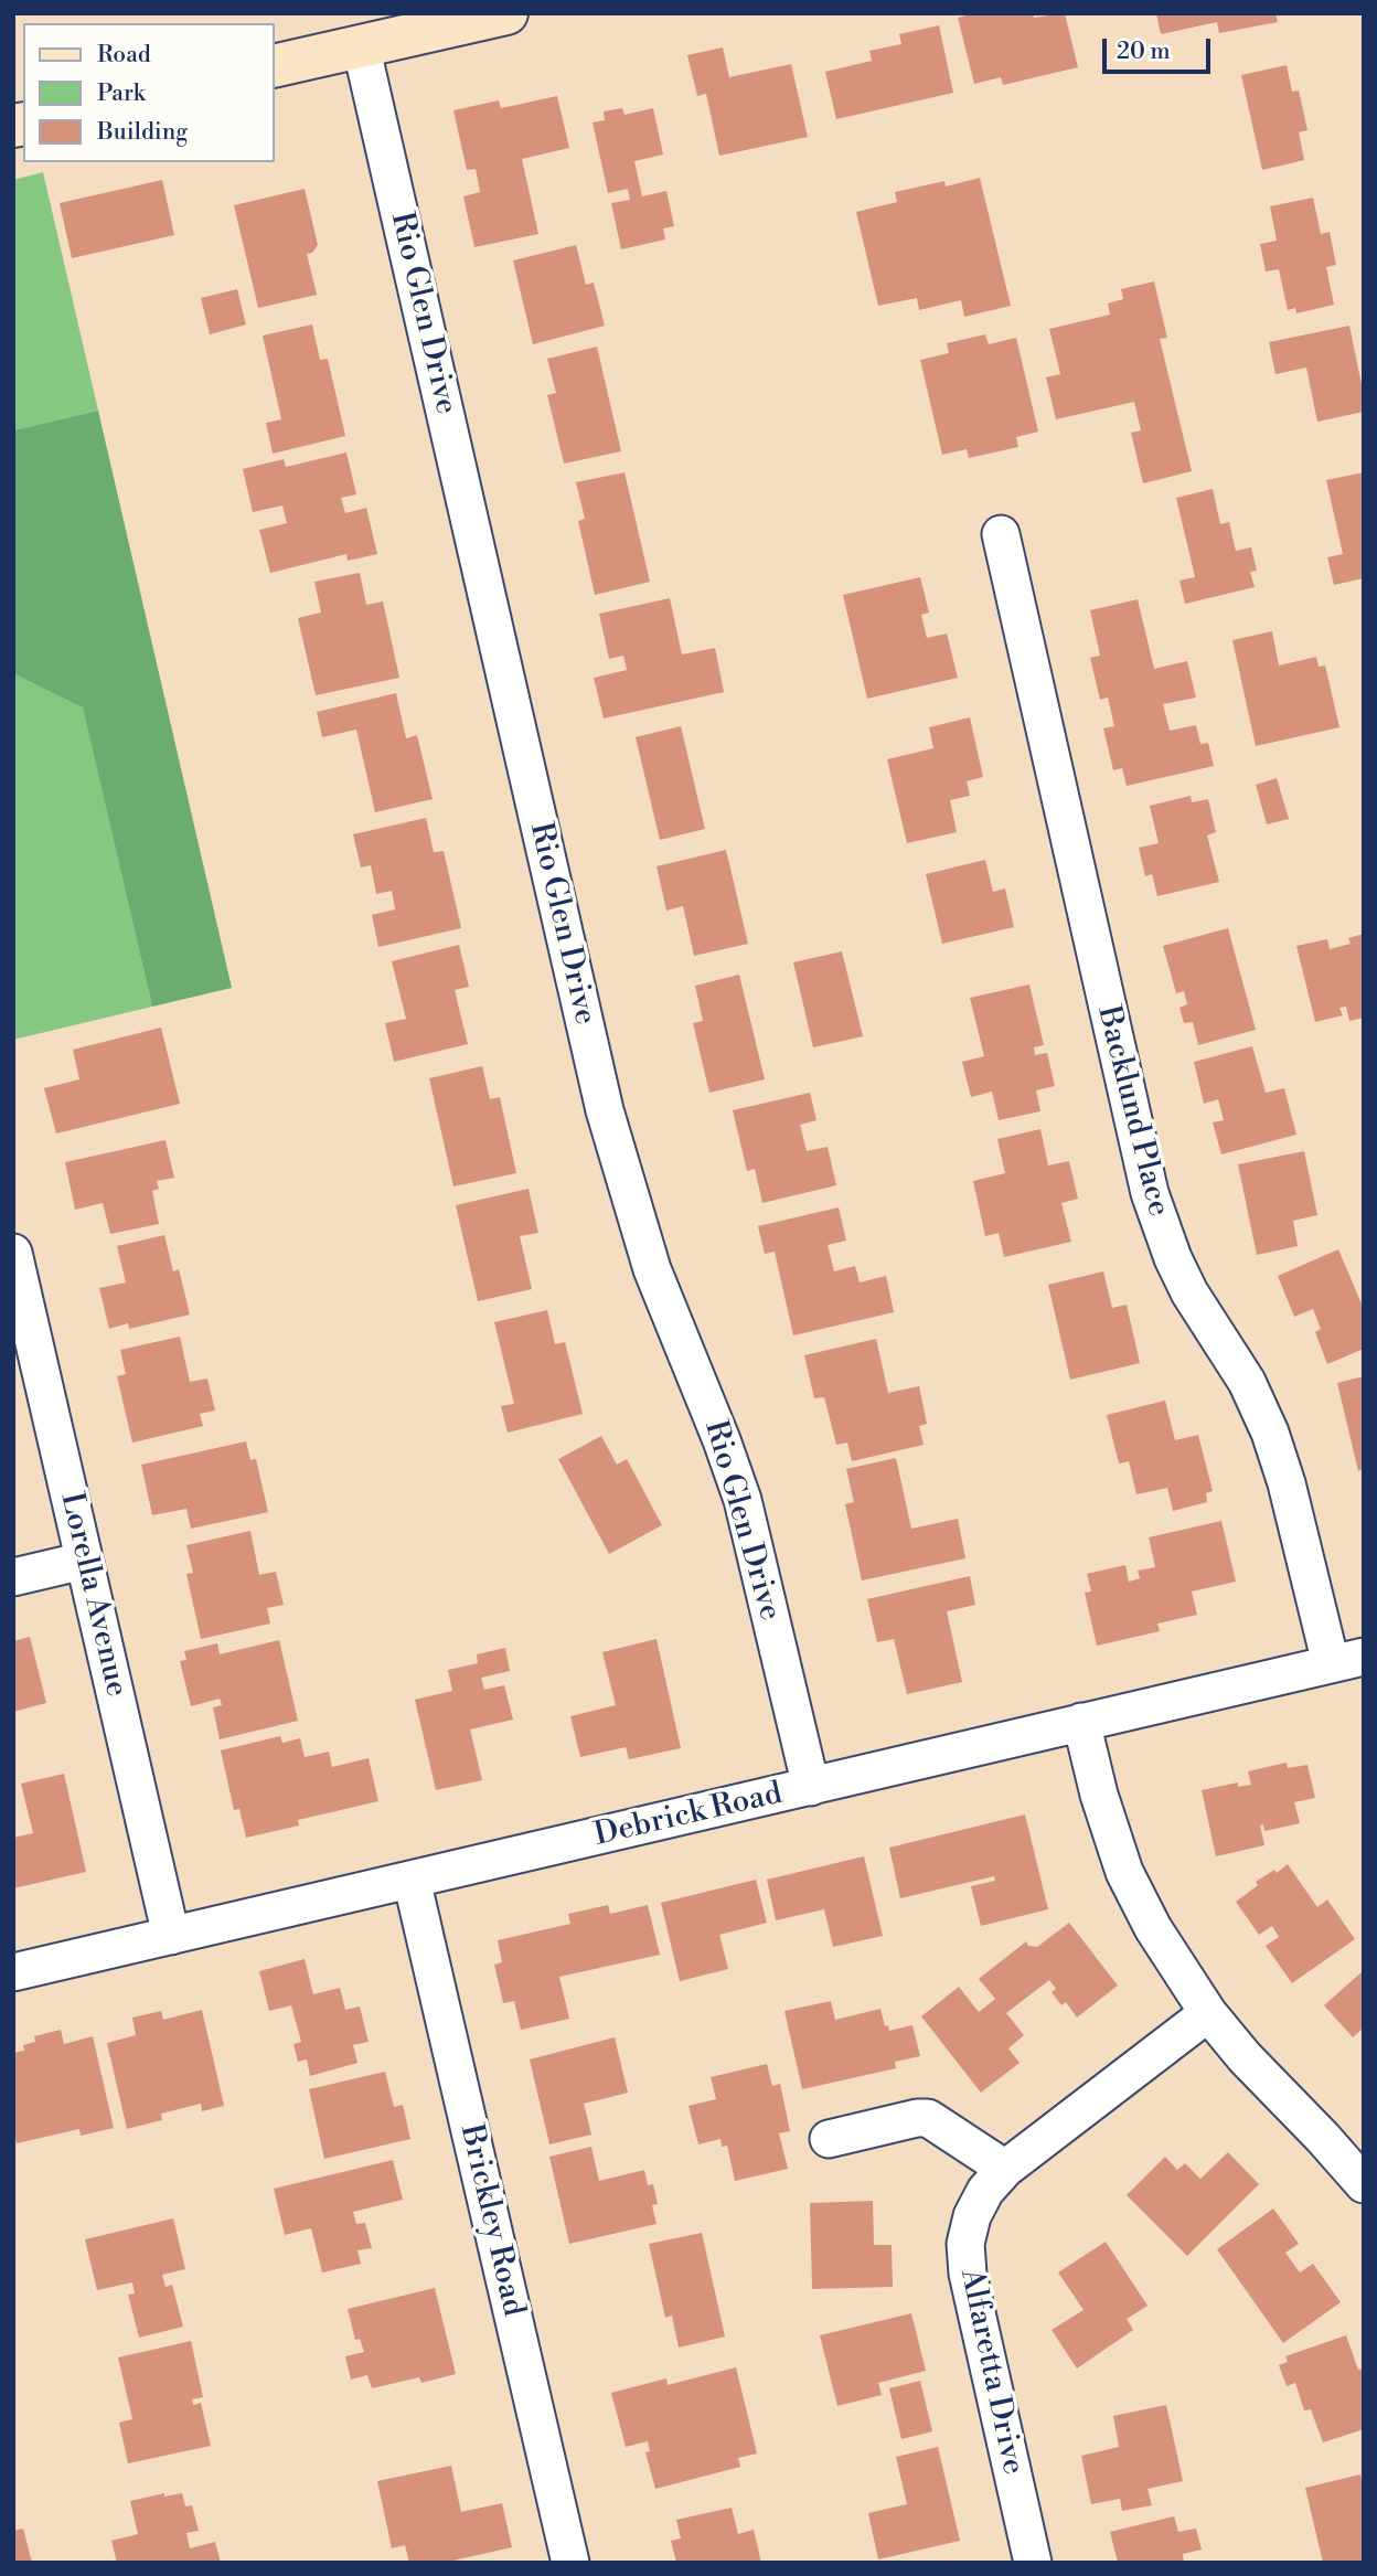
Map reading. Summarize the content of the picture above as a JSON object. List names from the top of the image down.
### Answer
{
  "streets": {
    "street": [
      "Rio Glen Drive",
      "Backlund Place",
      "Lorella Avenue",
      "Debrick Road",
      "Brickley Road",
      "Alfaretta Drive"
    ]
  },
  "crossings": [
    ["Rio Glen Drive", "Debrick Road"],
    ["Backlund Place", "Debrick Road"],
    ["Lorella Avenue", "Debrick Road"],
    ["Debrick Road", "Brickley Road"]
  ],
  "legend": ["Road", "Park", "Building"],
  "scale_bar": "20 m"
}
